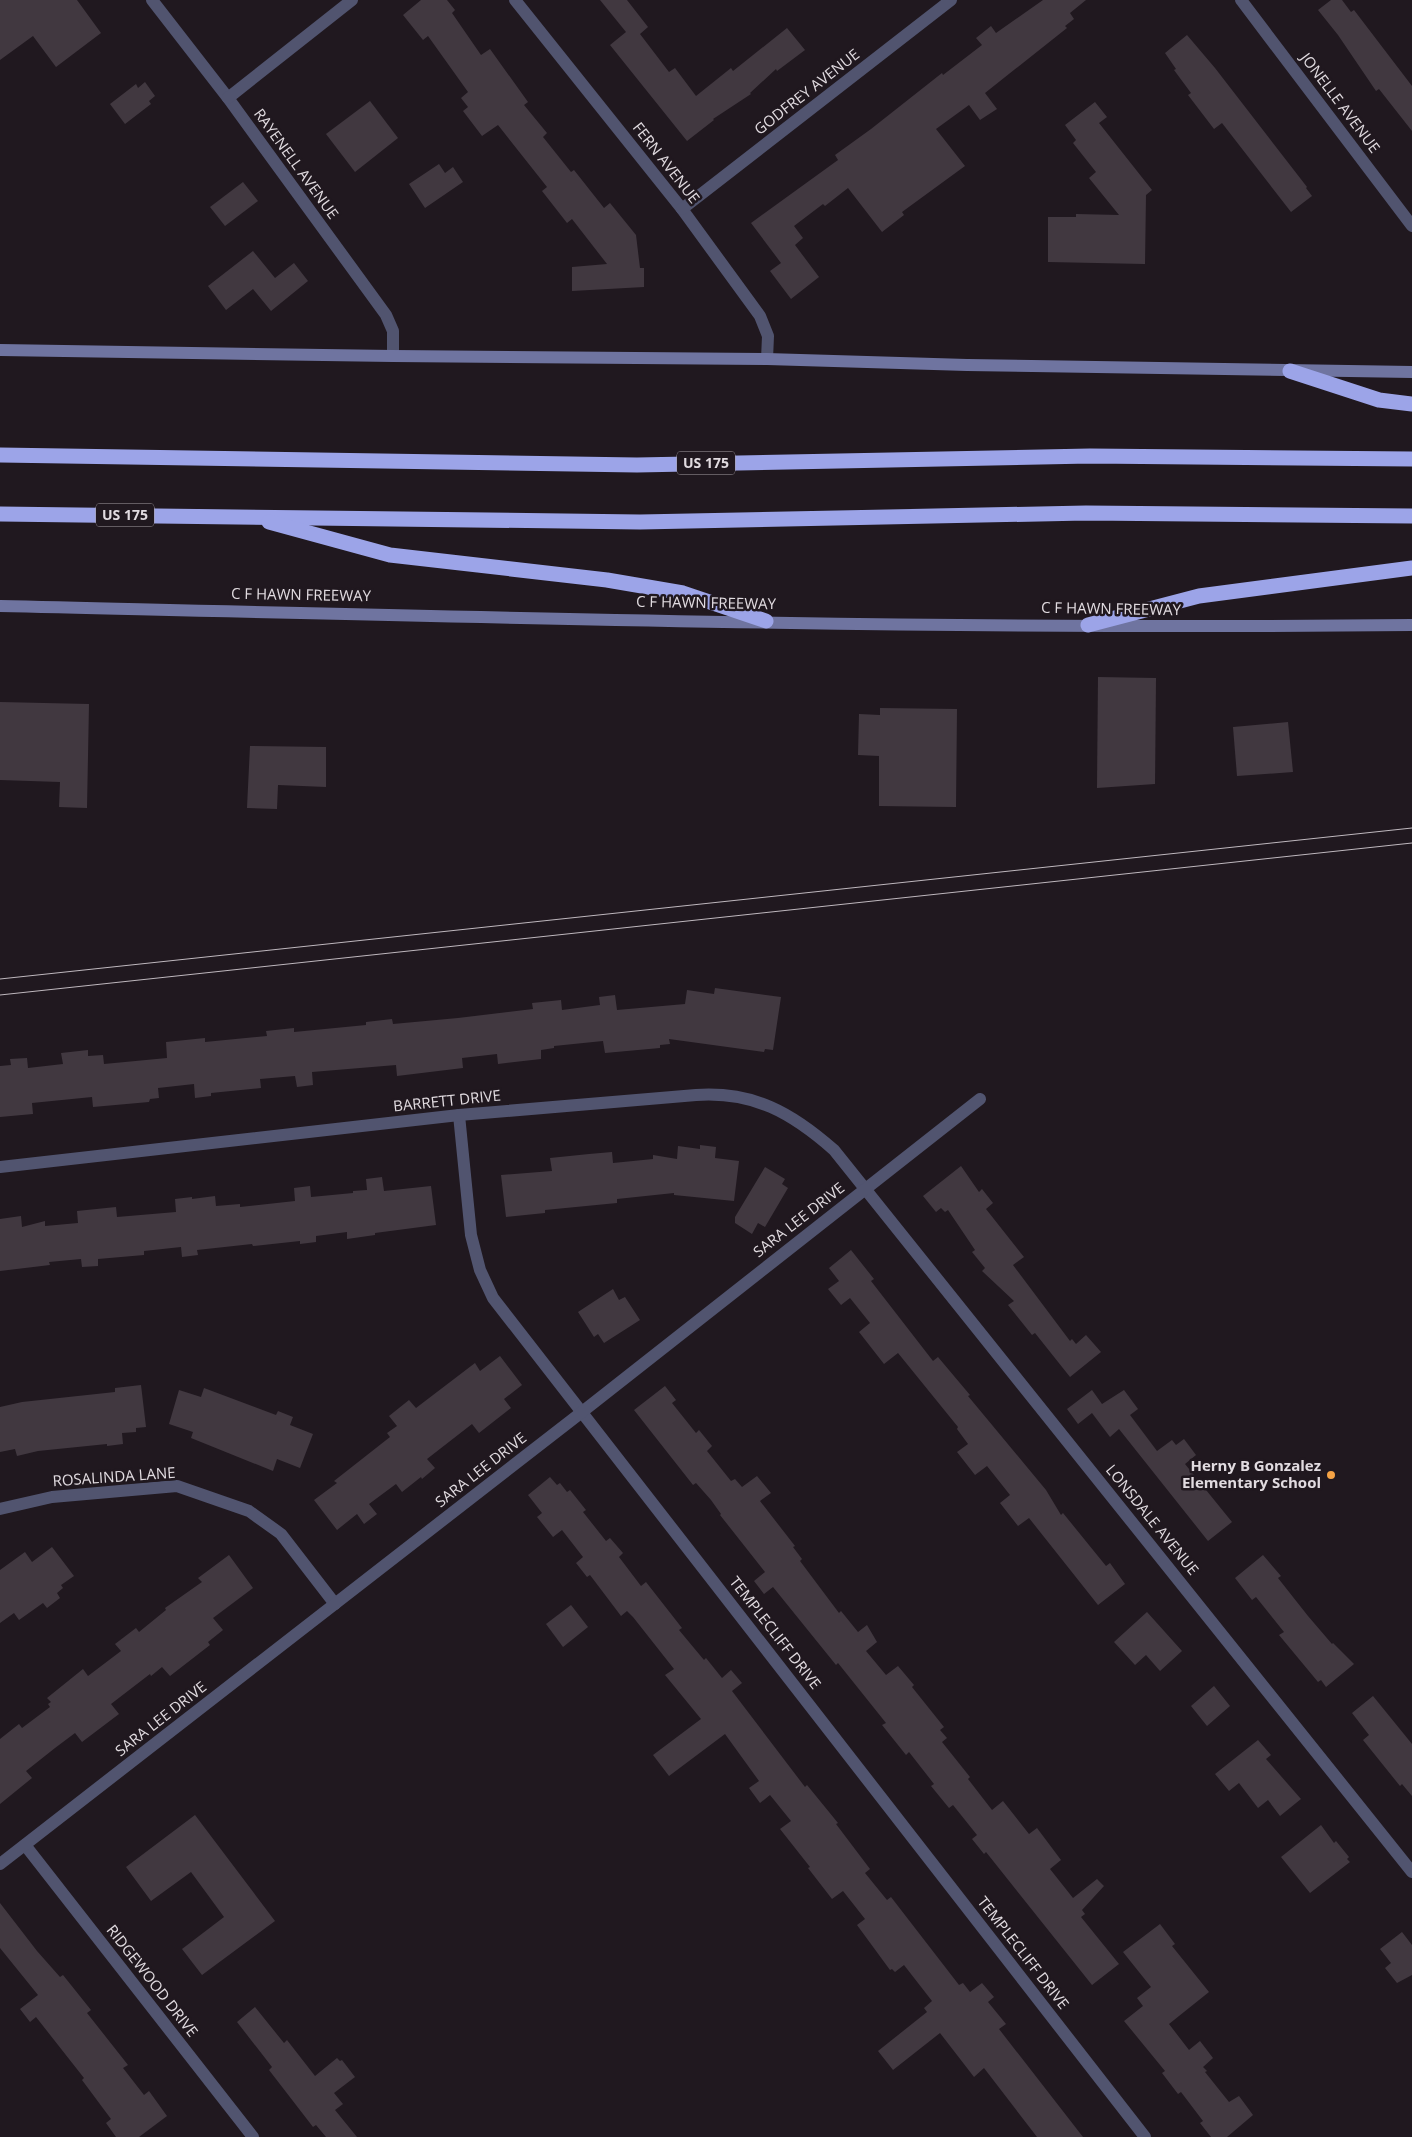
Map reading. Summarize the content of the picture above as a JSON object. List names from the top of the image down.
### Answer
{
  "streets": {
    "highway": ["US 175"],
    "main road": ["C F HAWN FREEWAY"],
    "street": [
      "GODFREY AVENUE",
      "JONELLE AVENUE",
      "FERN AVENUE",
      "RAYENELL AVENUE",
      "BARRETT DRIVE",
      "SARA LEE DRIVE",
      "ROSALINDA LANE",
      "LONSDALE AVENUE",
      "TEMPLECLIFF DRIVE",
      "RIDGEWOOD DRIVE"
    ]
  },
  "crossings": [
    ["GODFREY AVENUE", "FERN AVENUE"],
    ["BARRETT DRIVE", "SARA LEE DRIVE"],
    ["BARRETT DRIVE", "LONSDALE AVENUE"],
    ["BARRETT DRIVE", "TEMPLECLIFF DRIVE"],
    ["SARA LEE DRIVE", "ROSALINDA LANE"],
    ["SARA LEE DRIVE", "LONSDALE AVENUE"],
    ["SARA LEE DRIVE", "TEMPLECLIFF DRIVE"],
    ["SARA LEE DRIVE", "RIDGEWOOD DRIVE"]
  ],
  "places": ["Herny B Gonzalez Elementary School"]
}
